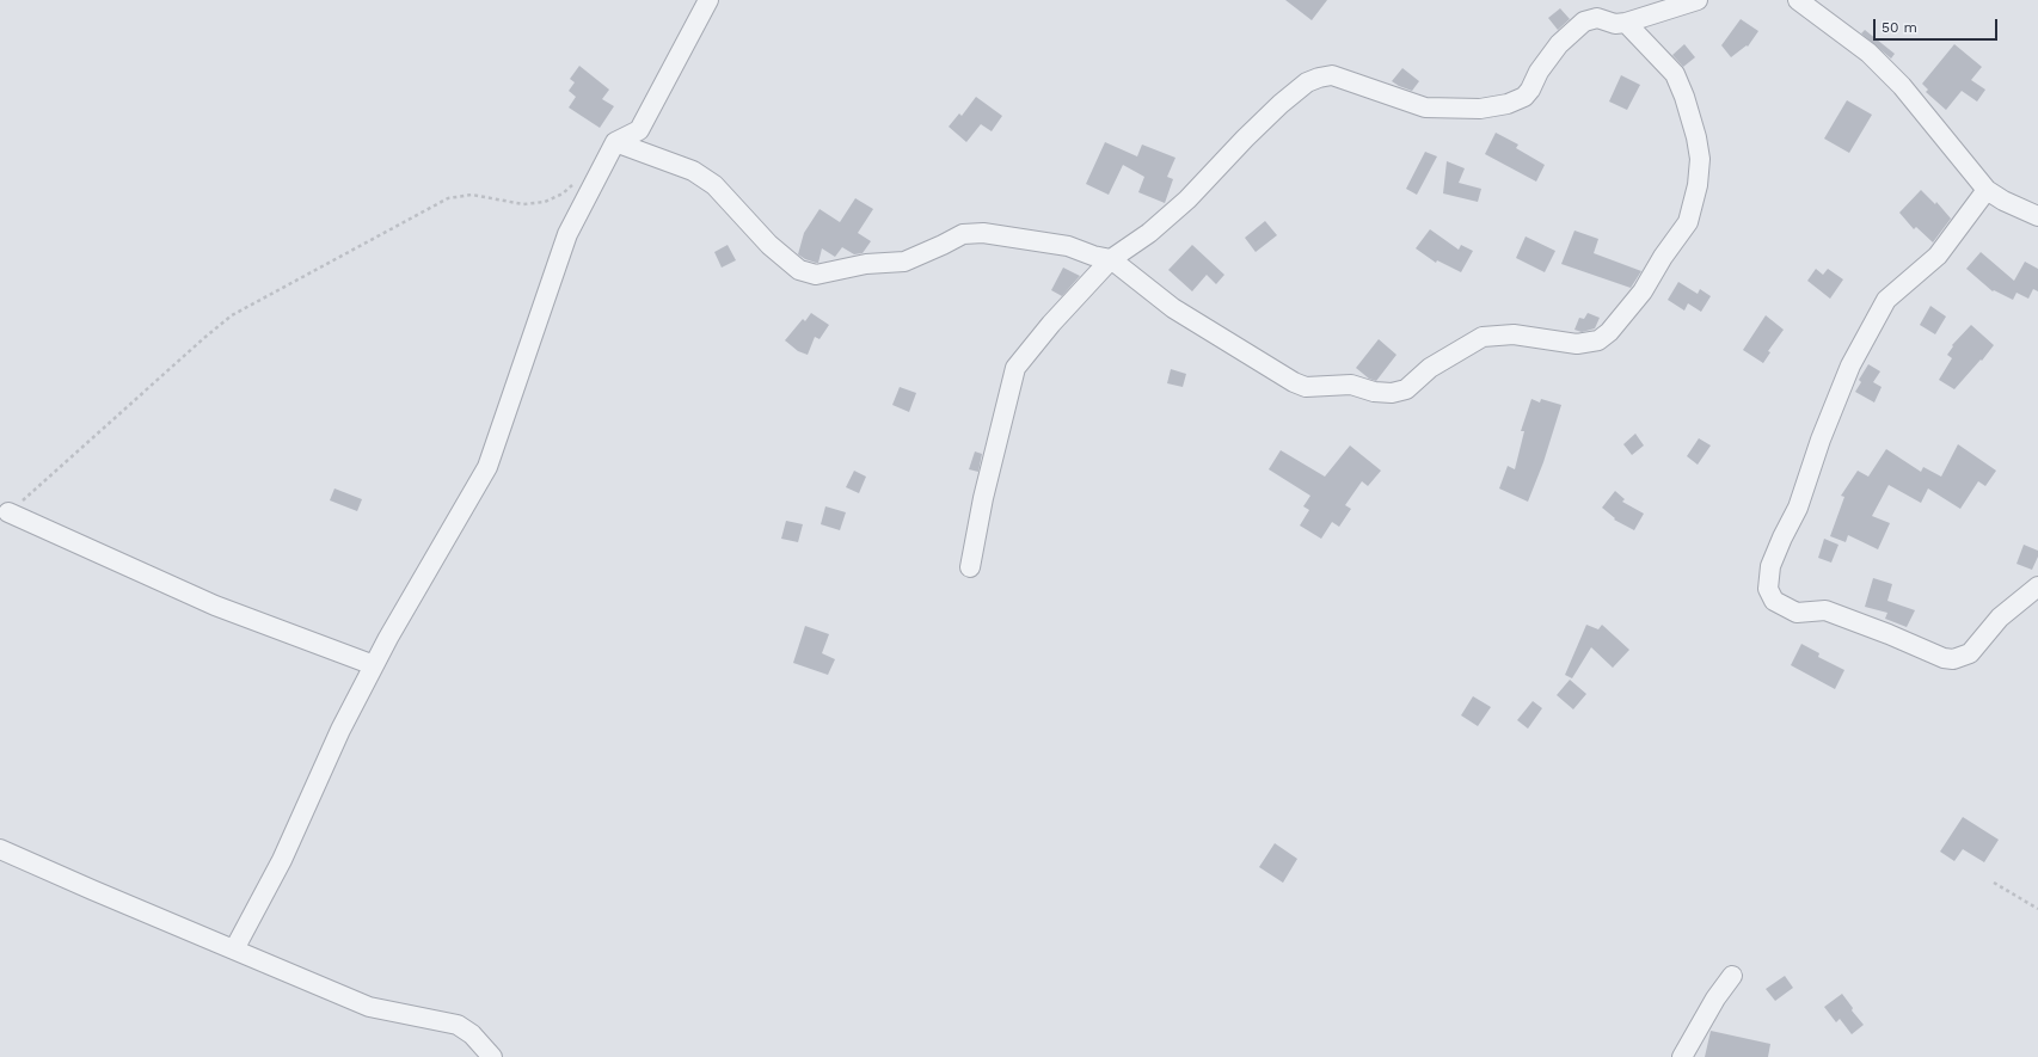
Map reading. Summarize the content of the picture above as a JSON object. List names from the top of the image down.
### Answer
{
  "scale_bar": "50 m"
}
